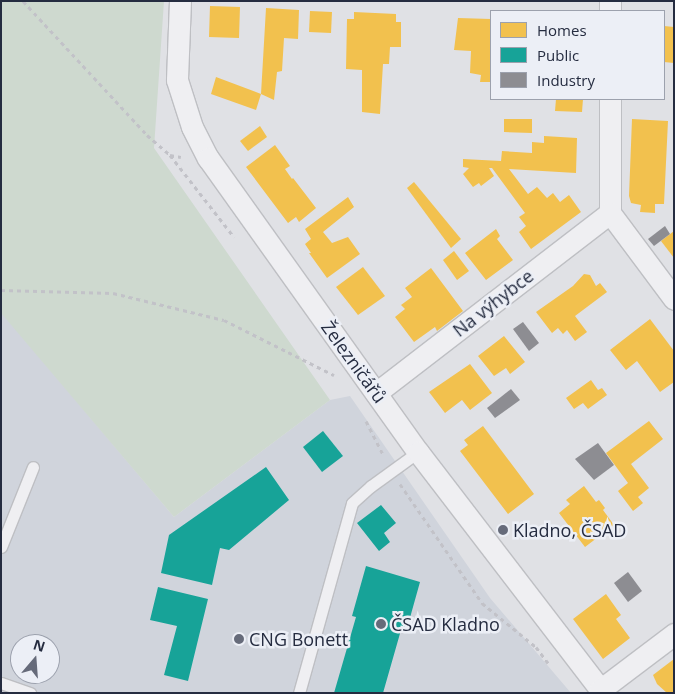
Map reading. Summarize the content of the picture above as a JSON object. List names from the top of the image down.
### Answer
{
  "streets": {
    "street": ["Na výhybce", "Železničářů"]
  },
  "crossings": [
    ["Na výhybce", "Železničářů"]
  ],
  "places": ["Kladno, ČSAD", "ČSAD Kladno", "CNG Bonett"],
  "legend": ["Homes", "Public", "Industry"],
  "north": "top"
}
